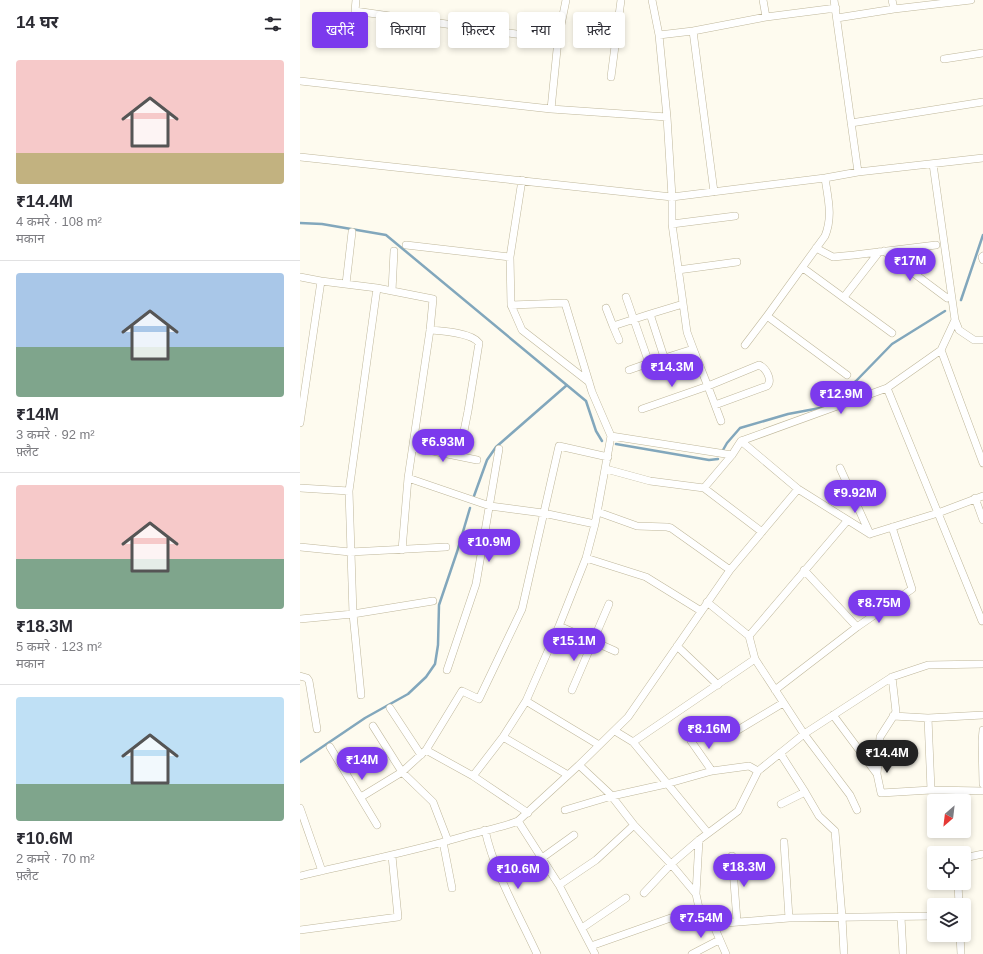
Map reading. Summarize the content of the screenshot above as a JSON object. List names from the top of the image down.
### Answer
{
  "north": "bottom left",
  "page": {
    "heading": "14 घर",
    "chip": [
      "खरीदें",
      "किराया",
      "फ़िल्टर",
      "नया",
      "फ़्लैट"
    ],
    "list": [
      {
        "name": "₹14.4M",
        "note": "4 कमरे · 108 m² · मकान"
      },
      {
        "name": "₹14M",
        "note": "3 कमरे · 92 m² · फ़्लैट"
      },
      {
        "name": "₹18.3M",
        "note": "5 कमरे · 123 m² · मकान"
      },
      {
        "name": "₹10.6M",
        "note": "2 कमरे · 70 m² · फ़्लैट"
      }
    ],
    "price": [
      "₹17M",
      "₹14.3M",
      "₹12.9M",
      "₹6.93M",
      "₹9.92M",
      "₹10.9M",
      "₹8.75M",
      "₹15.1M",
      "₹8.16M",
      "₹14.4M",
      "₹14M",
      "₹18.3M",
      "₹10.6M",
      "₹7.54M"
    ]
  }
}
